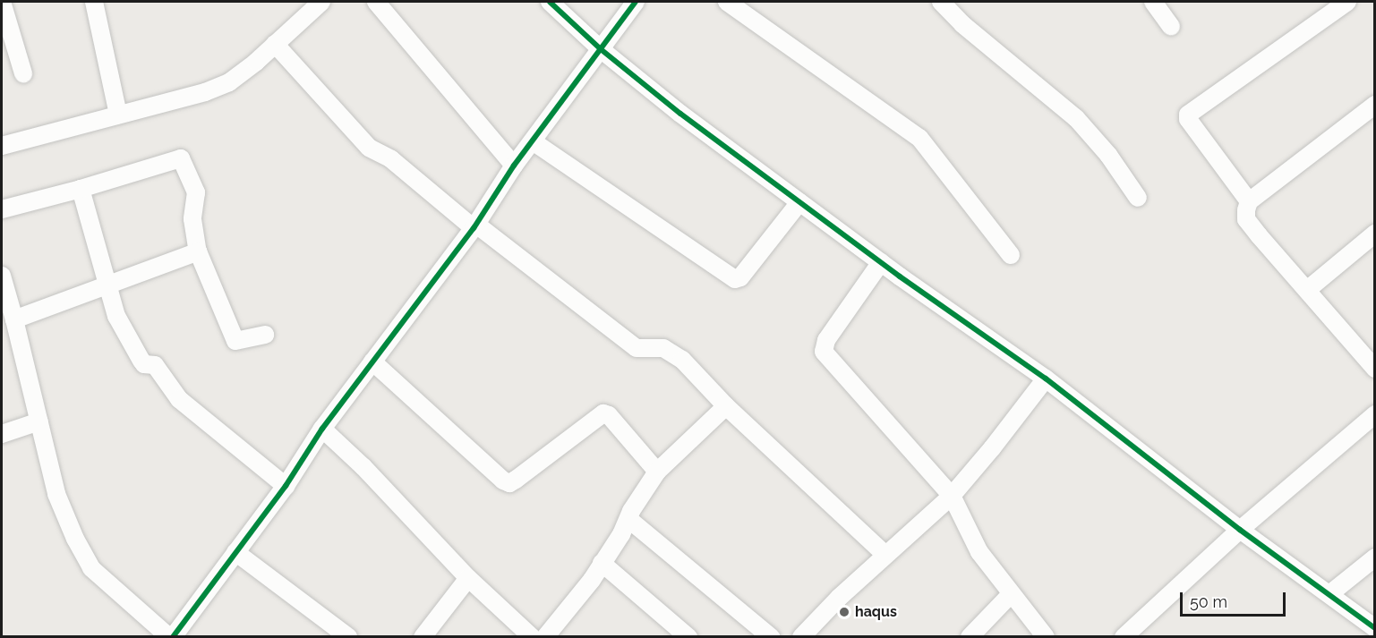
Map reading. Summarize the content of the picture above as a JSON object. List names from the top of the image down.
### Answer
{
  "places": ["haqus"],
  "scale_bar": "50 m"
}
